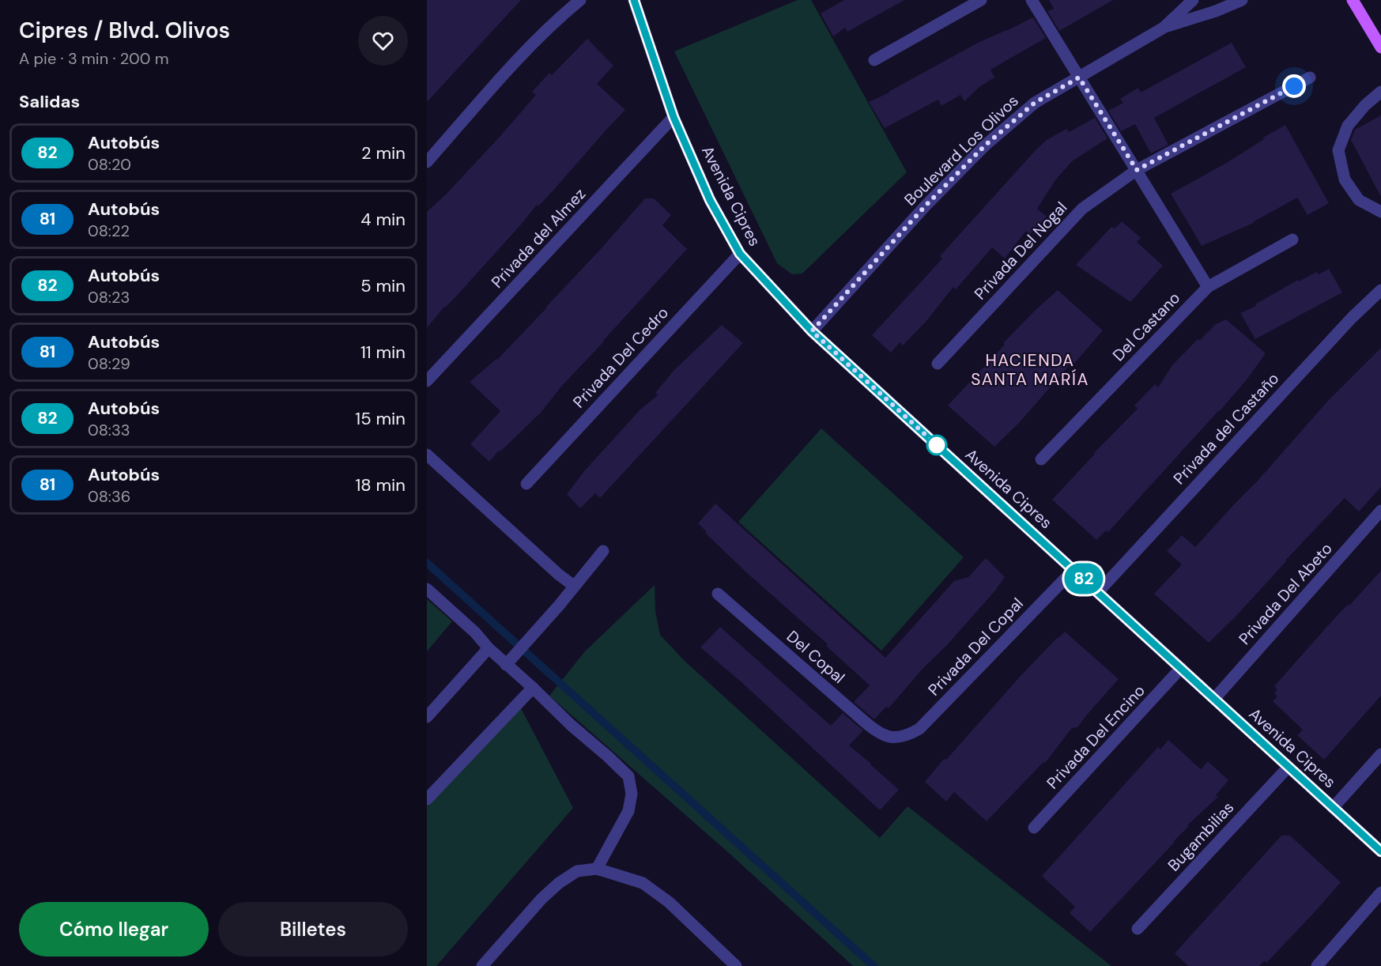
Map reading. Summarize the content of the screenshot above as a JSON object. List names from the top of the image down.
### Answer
{
  "streets": {
    "street": [
      "Boulevard Los Olivos",
      "Avenida Cipres",
      "Privada del Almez",
      "Privada Del Nogal",
      "Del Castano",
      "Privada Del Cedro",
      "Privada del Castaño",
      "Privada Del Abeto",
      "Privada Del Copal",
      "Del Copal",
      "Privada Del Encino",
      "Bugambilias"
    ]
  },
  "crossings": [
    ["Boulevard Los Olivos", "Avenida Cipres"],
    ["Avenida Cipres", "Privada del Almez"],
    ["Avenida Cipres", "Privada Del Cedro"],
    ["Avenida Cipres", "Privada del Castaño"],
    ["Avenida Cipres", "Privada Del Abeto"],
    ["Avenida Cipres", "Privada Del Copal"],
    ["Avenida Cipres", "Privada Del Encino"],
    ["Avenida Cipres", "Bugambilias"],
    ["Privada Del Copal", "Del Copal"]
  ],
  "districts": ["HACIENDA SANTA MARÍA"],
  "lines": ["bus line 82"],
  "page": {
    "heading": [
      ["Cipres / Blvd. Olivos", "A pie · 3 min · 200 m"],
      "Salidas"
    ],
    "on_map": "82",
    "list": [
      {
        "mark": "82",
        "name": "Autobús",
        "note": "08:20",
        "value": "2 min"
      },
      {
        "mark": "81",
        "name": "Autobús",
        "note": "08:22",
        "value": "4 min"
      },
      {
        "mark": "82",
        "name": "Autobús",
        "note": "08:23",
        "value": "5 min"
      },
      {
        "mark": "81",
        "name": "Autobús",
        "note": "08:29",
        "value": "11 min"
      },
      {
        "mark": "82",
        "name": "Autobús",
        "note": "08:33",
        "value": "15 min"
      },
      {
        "mark": "81",
        "name": "Autobús",
        "note": "08:36",
        "value": "18 min"
      }
    ],
    "buttons": ["Cómo llegar", "Billetes"]
  }
}
